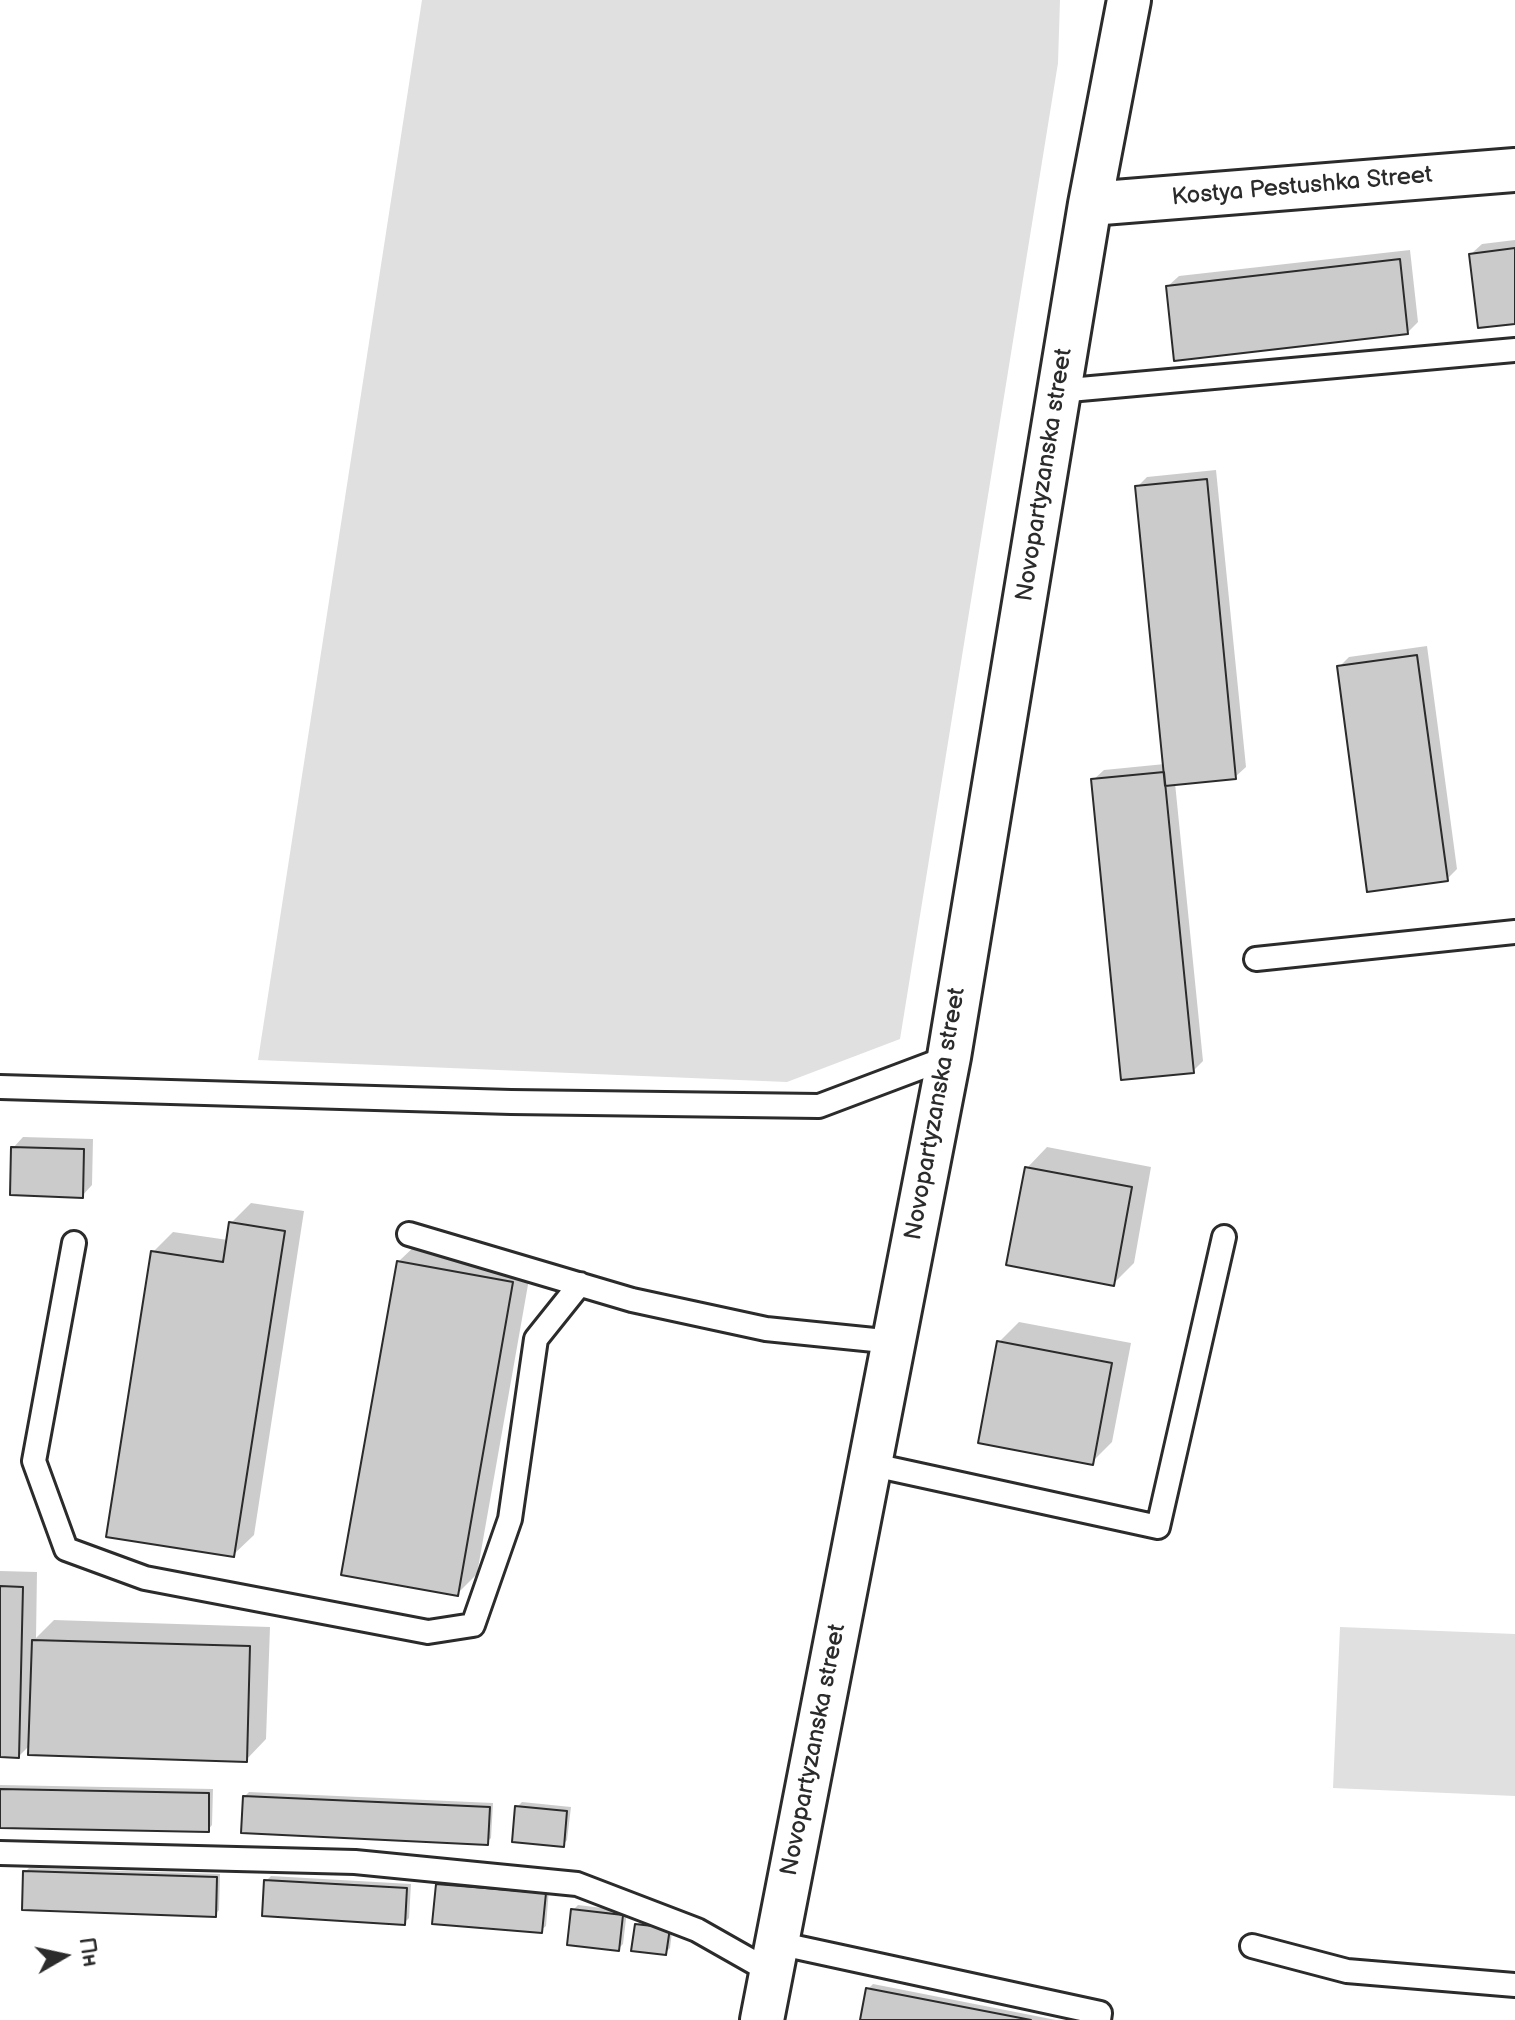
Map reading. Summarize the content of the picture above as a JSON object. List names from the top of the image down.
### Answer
{
  "streets": {
    "street": ["Kostya Pestushka Street", "Novopartyzanska street"]
  },
  "crossings": [
    ["Kostya Pestushka Street", "Novopartyzanska street"]
  ],
  "north": "right"
}
